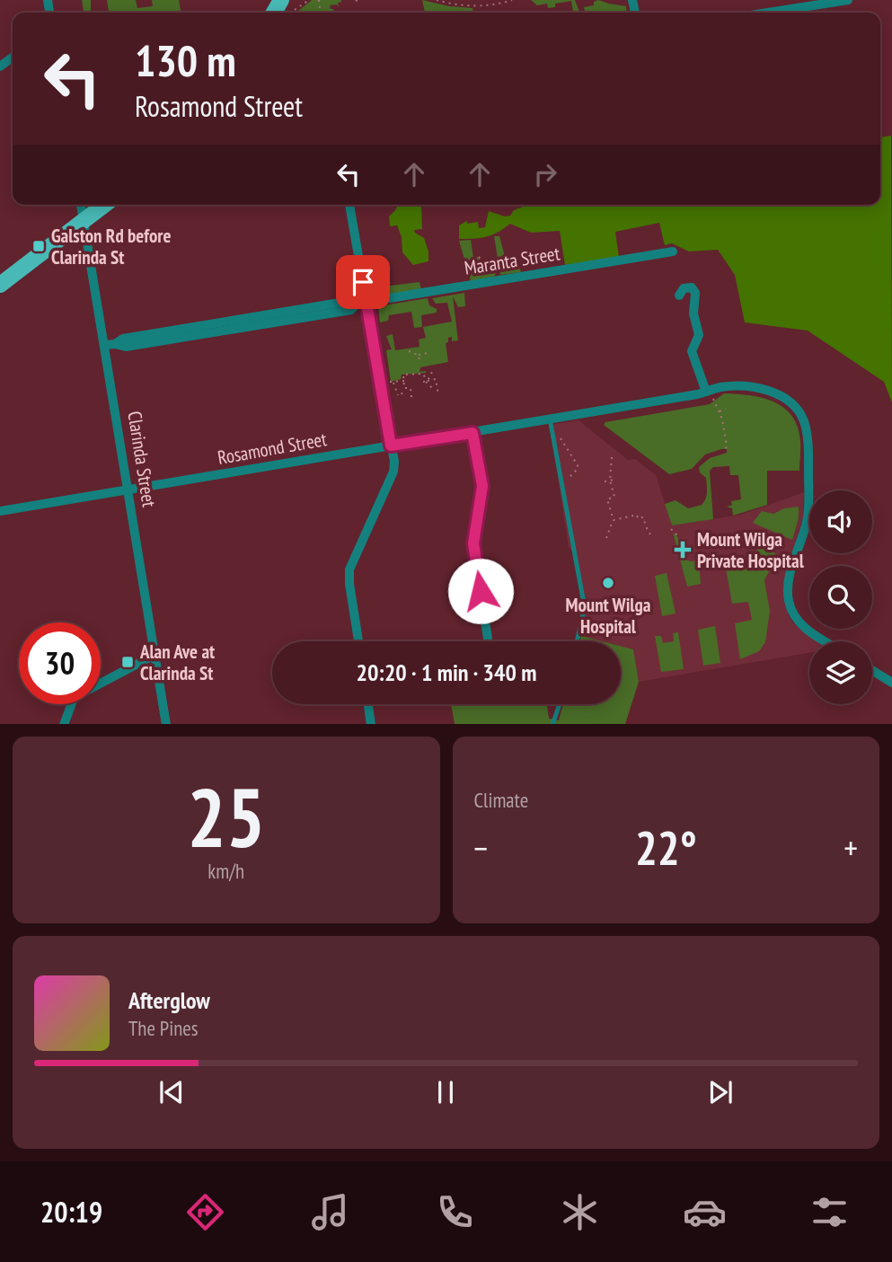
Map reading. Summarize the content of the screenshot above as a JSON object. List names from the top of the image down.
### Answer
{
  "streets": {
    "street": ["Maranta Street", "Rosamond Street", "Clarinda Street"]
  },
  "crossings": [
    ["Maranta Street", "Clarinda Street"],
    ["Rosamond Street", "Clarinda Street"]
  ],
  "places": {
    "transit": ["Galston Rd before Clarinda St", "Alan Ave at Clarinda St"],
    "health": ["Mount Wilga Private Hospital"],
    "other": ["Mount Wilga Hospital"]
  },
  "page": {
    "turn": ["130 m", "Rosamond Street"],
    "limit": "30",
    "trip": "20:20 · 1 min · 340 m",
    "tile": [
      ["25", "km/h"],
      "Climate"
    ],
    "heat": ["−", "22°", "+"],
    "song": ["Afterglow", "The Pines"],
    "tabs": "20:19"
  }
}
